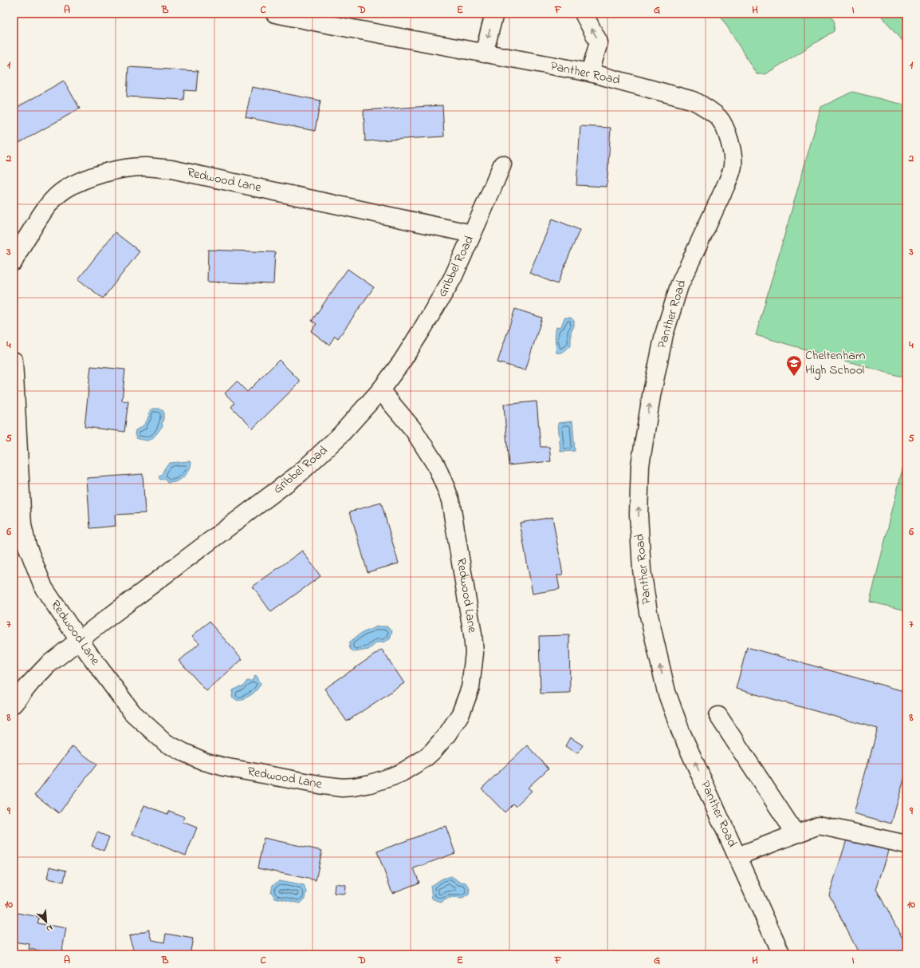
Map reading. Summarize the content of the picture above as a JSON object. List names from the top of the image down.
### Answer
{
  "streets": {
    "street": ["Panther Road", "Redwood Lane", "Gribbel Road"]
  },
  "crossings": [
    ["Redwood Lane", "Gribbel Road"]
  ],
  "one_way": ["Panther Road"],
  "places": {
    "school or university": ["Cheltenham High School"]
  },
  "north": "bottom right",
  "grid": {
    "columns": [
      "A",
      "B",
      "C",
      "D",
      "E",
      "F",
      "G",
      "H",
      "I"
    ],
    "rows": [
      "1",
      "2",
      "3",
      "4",
      "5",
      "6",
      "7",
      "8",
      "9",
      "10"
    ]
  }
}
